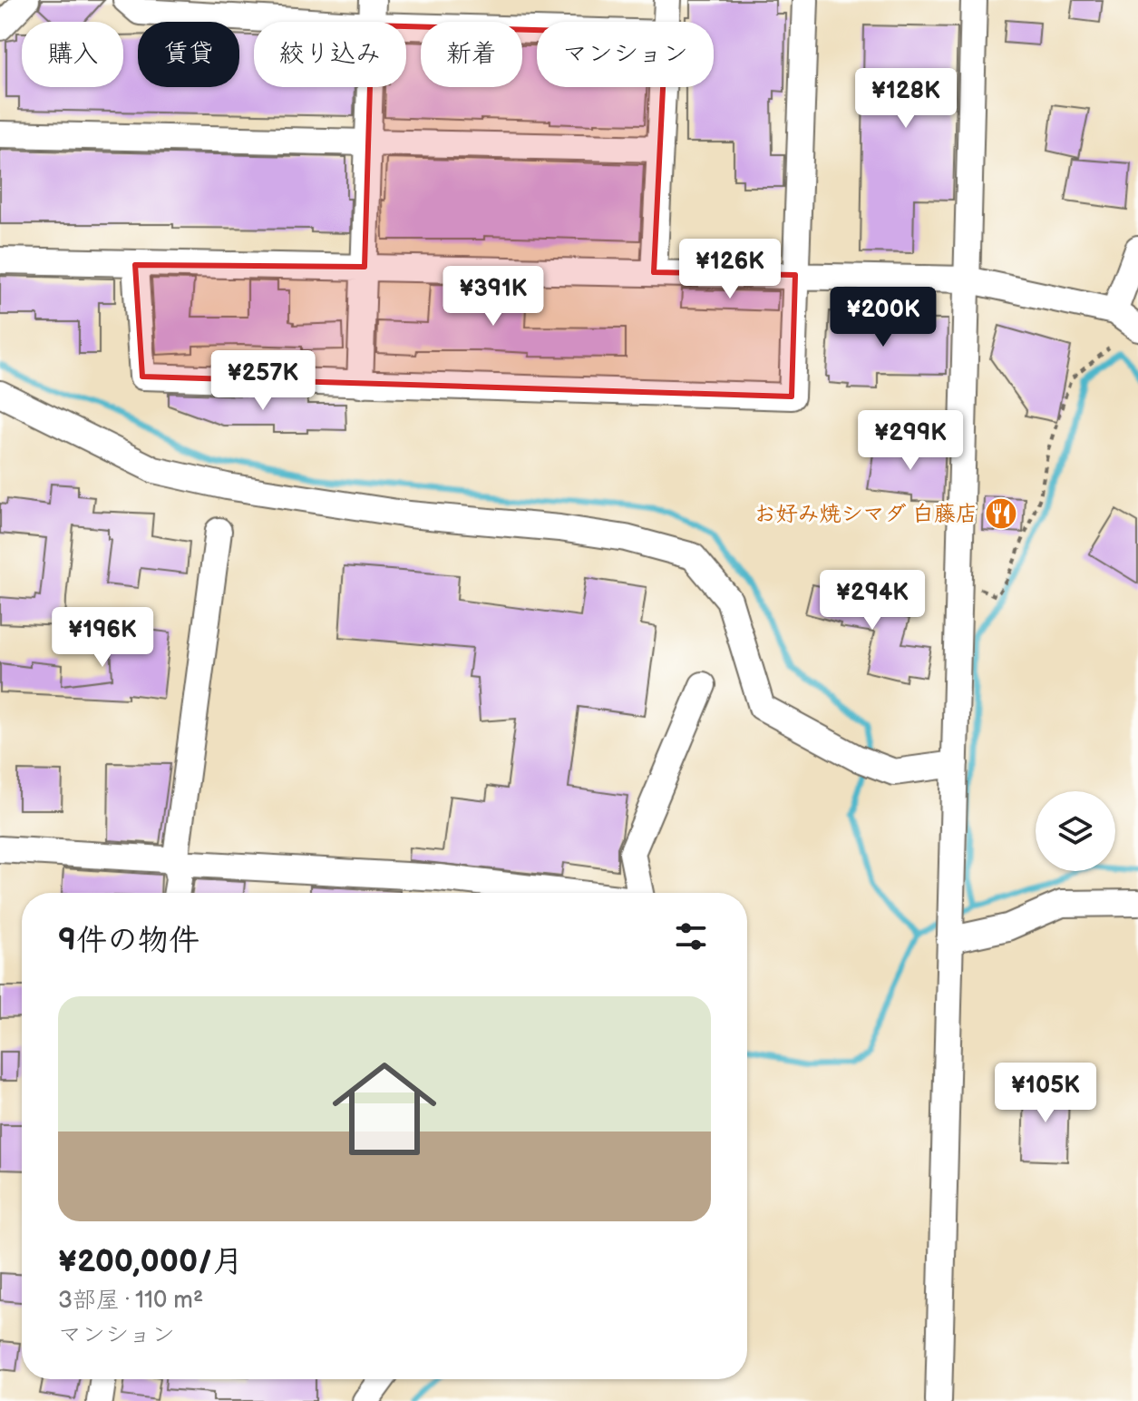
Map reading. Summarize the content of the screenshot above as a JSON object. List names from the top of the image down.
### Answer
{
  "places": {
    "restaurant": ["お好み焼シマダ 白藤店"]
  },
  "page": {
    "chip": [
      "購入",
      "賃貸",
      "絞り込み",
      "新着",
      "マンション"
    ],
    "price": [
      "¥128K",
      "¥126K",
      "¥391K",
      "¥200K",
      "¥257K",
      "¥299K",
      "¥294K",
      "¥196K",
      "¥105K"
    ],
    "heading": "9件の物件",
    "list": [
      {
        "name": "¥200,000/月",
        "note": "3部屋 · 110 m² · マンション"
      }
    ]
  }
}
